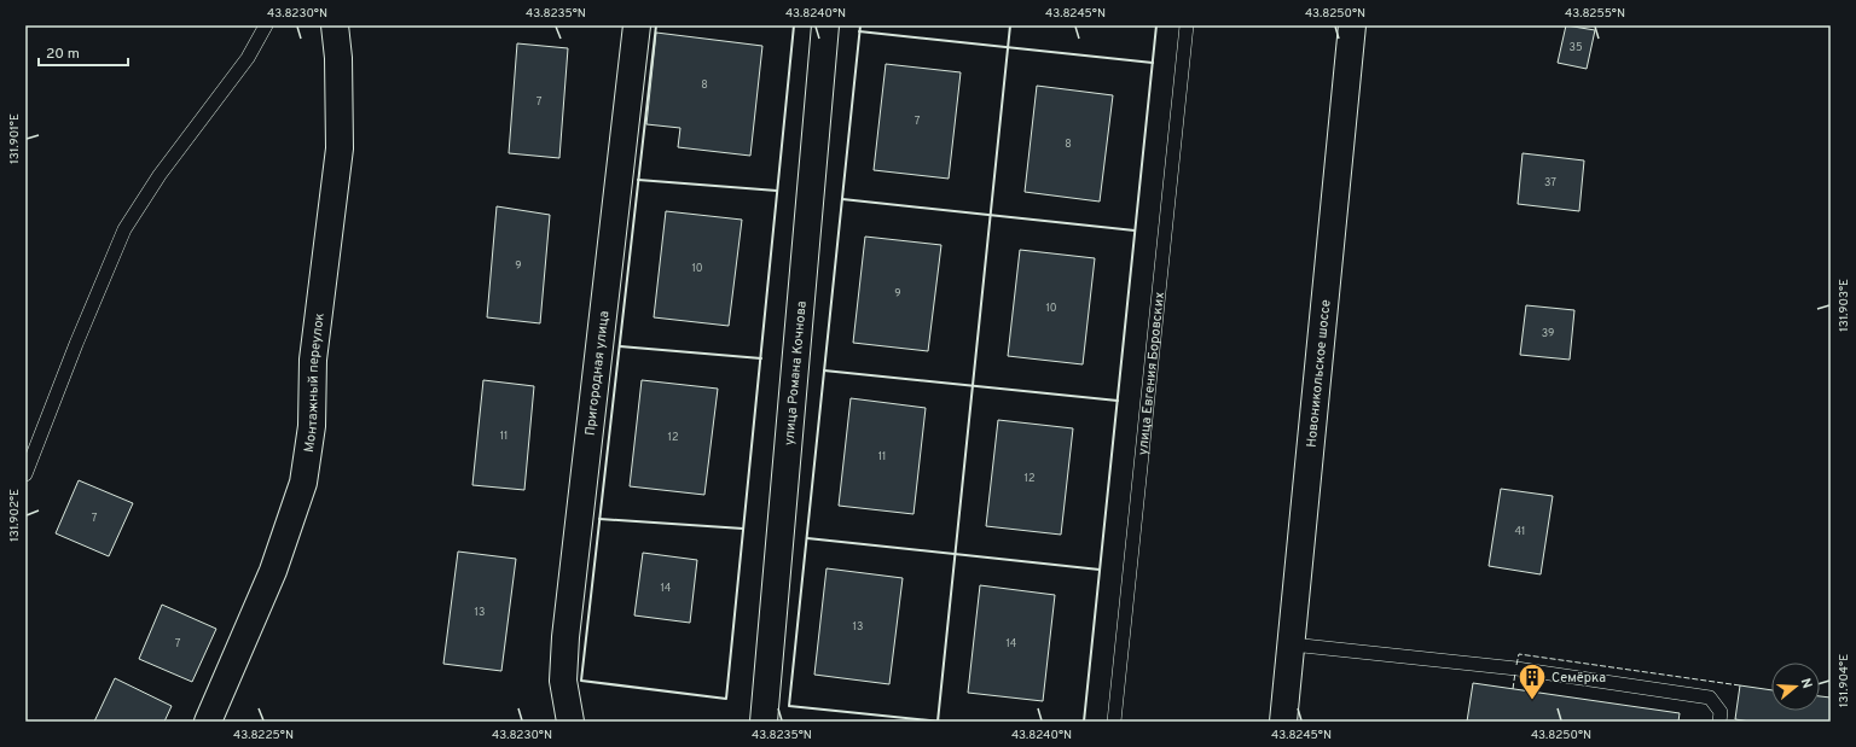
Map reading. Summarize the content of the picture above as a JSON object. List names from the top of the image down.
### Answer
{
  "streets": {
    "main road": [
      "Пригородная улица",
      "улица Романа Кочнова",
      "Новоникольское шоссе",
      "Монтажный переулок"
    ],
    "lane": ["улица Евгения Боровских"]
  },
  "places": {
    "building": ["Семёрка"]
  },
  "house_numbers": [
    "35",
    "8",
    "7",
    "7",
    "8",
    "37",
    "9",
    "10",
    "9",
    "10",
    "39",
    "11",
    "12",
    "11",
    "12",
    "7",
    "41",
    "14",
    "13",
    "13",
    "7",
    "14"
  ],
  "scale_bar": "20 m",
  "north": "right",
  "coordinates": [
    "43.8230°N",
    "43.8235°N",
    "43.8240°N",
    "43.8245°N",
    "43.8250°N",
    "43.8255°N",
    "131.901°E",
    "131.903°E",
    "131.902°E",
    "131.904°E",
    "43.8225°N"
  ]
}
